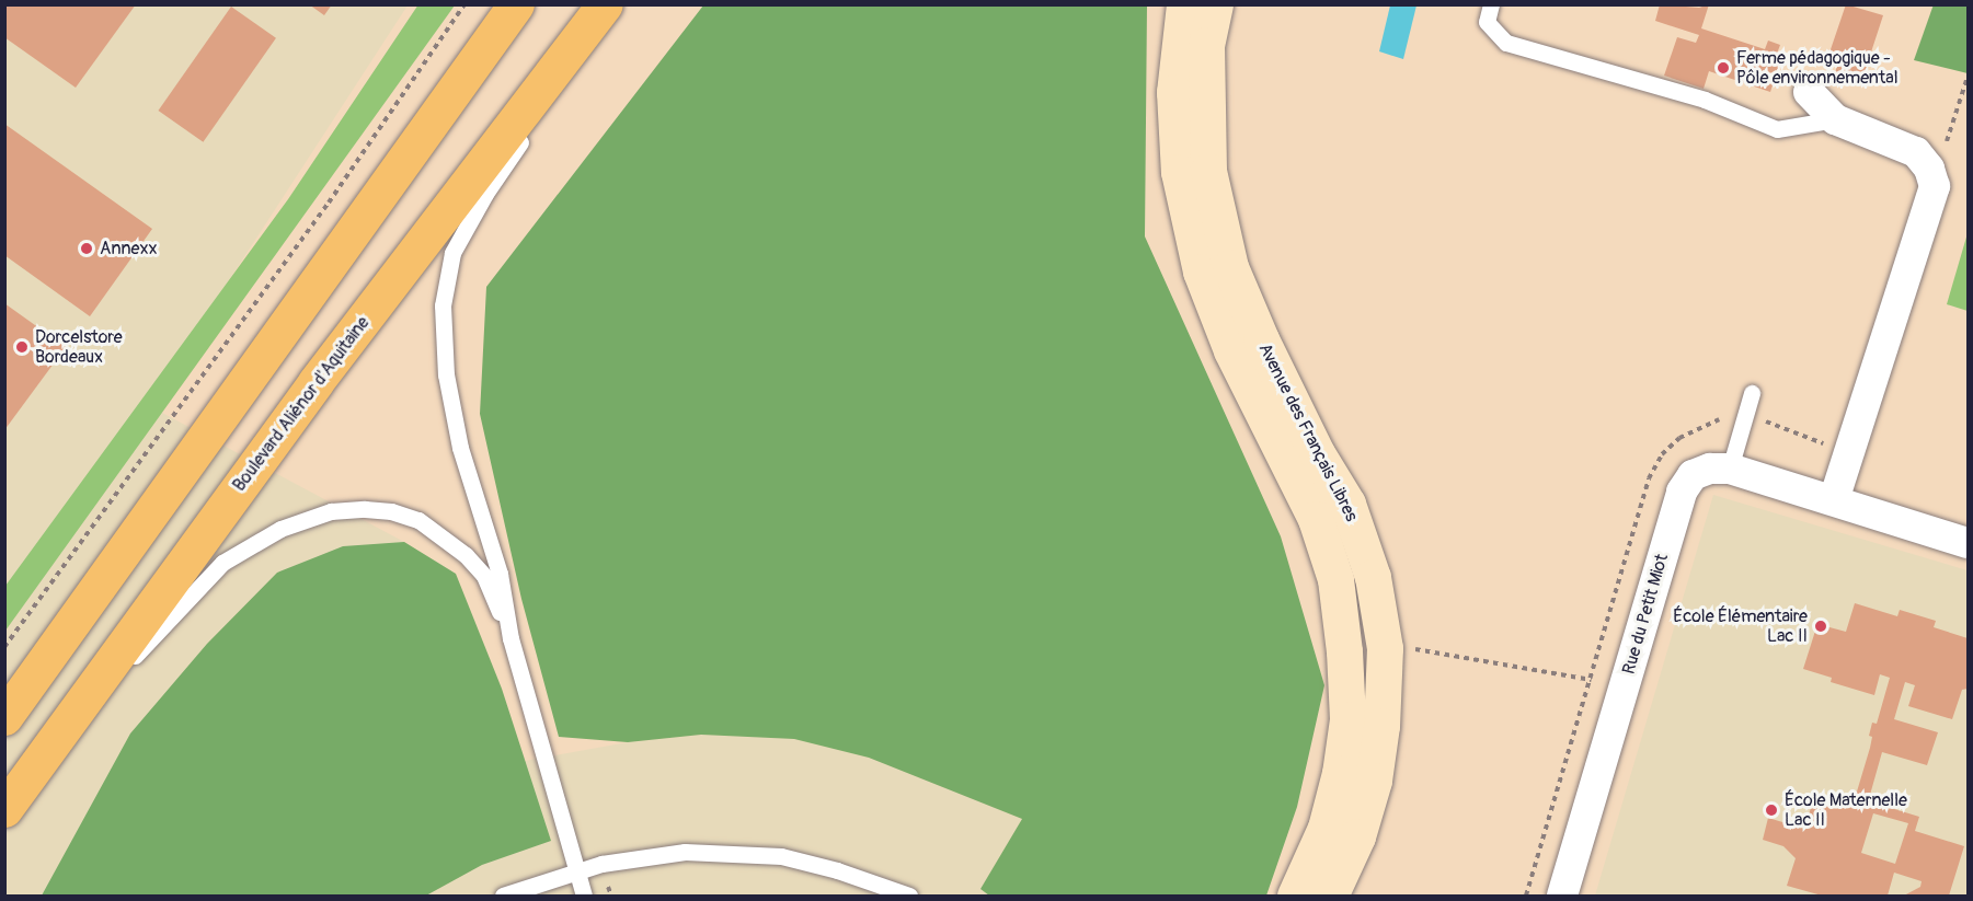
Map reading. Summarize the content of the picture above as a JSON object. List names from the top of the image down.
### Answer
{
  "streets": {
    "highway": ["Boulevard Aliénor d'Aquitaine"],
    "street": ["Avenue des Français Libres", "Rue du Petit Miot"]
  },
  "places": [
    "Ferme pédagogique - Pôle environnemental",
    "Annexx",
    "Dorcelstore Bordeaux",
    "École Élémentaire Lac II",
    "École Maternelle Lac II"
  ]
}
